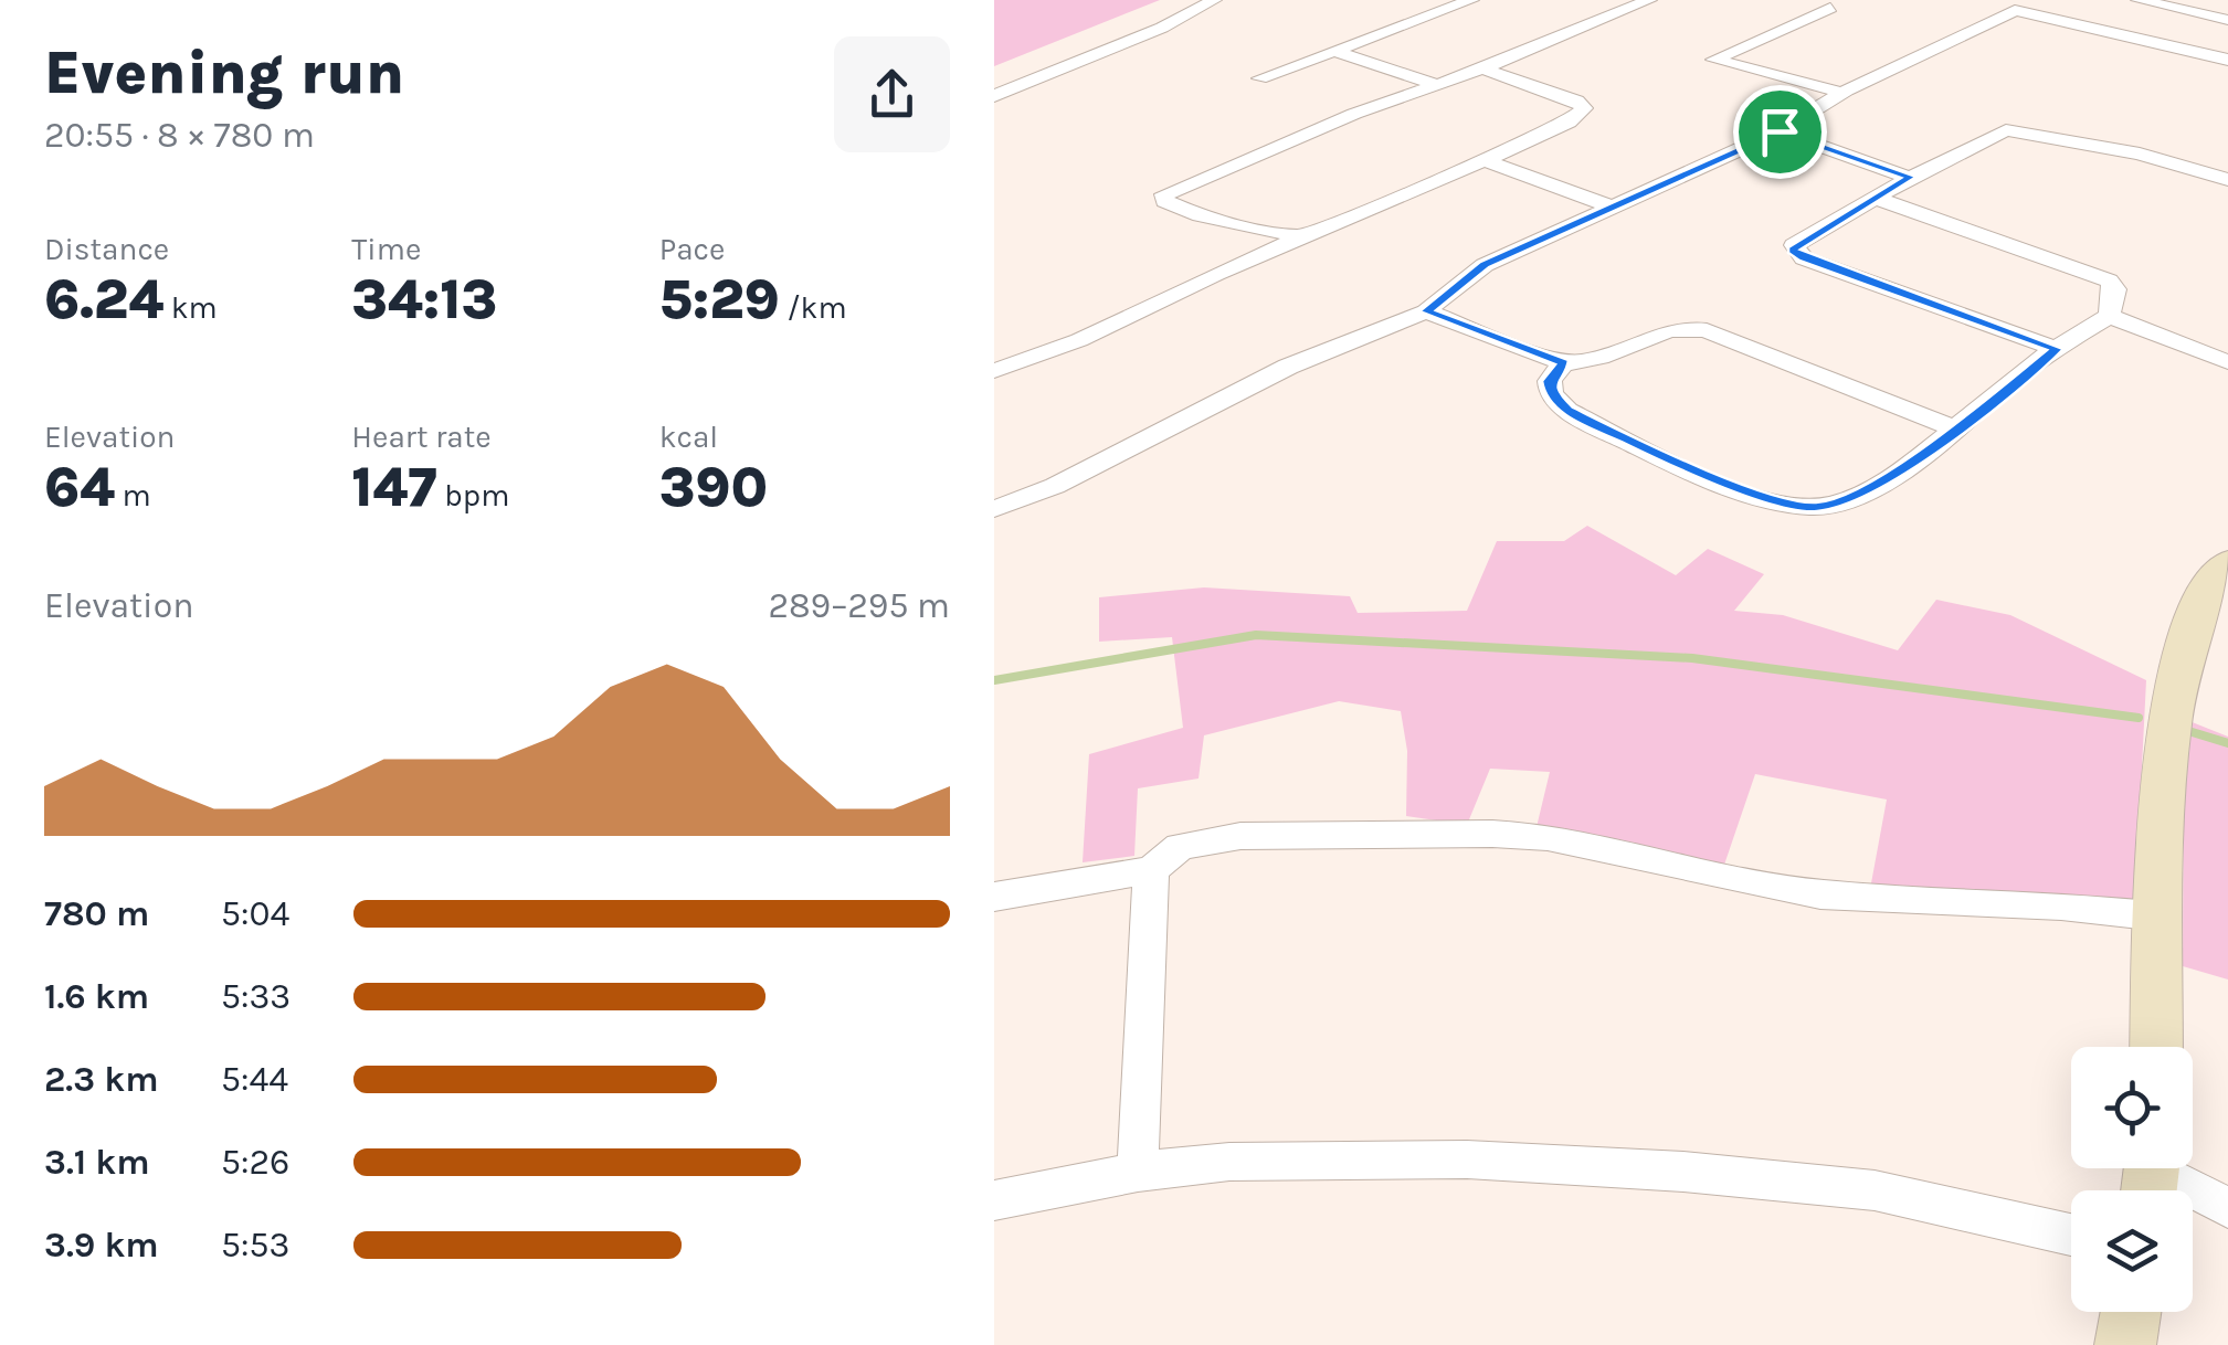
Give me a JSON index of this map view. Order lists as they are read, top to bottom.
{
  "page": {
    "heading": ["Evening run", "20:55 · 8 × 780 m"],
    "stats": [
      ["Distance", "6.24 km"],
      ["Time", "34:13"],
      ["Pace", "5:29 /km"],
      ["Elevation", "64 m"],
      ["Heart rate", "147 bpm"],
      ["kcal", "390"]
    ],
    "chart": ["Elevation", "289–295 m"],
    "list": [
      {
        "name": "780 m",
        "note": "5:04"
      },
      {
        "name": "1.6 km",
        "note": "5:33"
      },
      {
        "name": "2.3 km",
        "note": "5:44"
      },
      {
        "name": "3.1 km",
        "note": "5:26"
      },
      {
        "name": "3.9 km",
        "note": "5:53"
      }
    ]
  }
}
